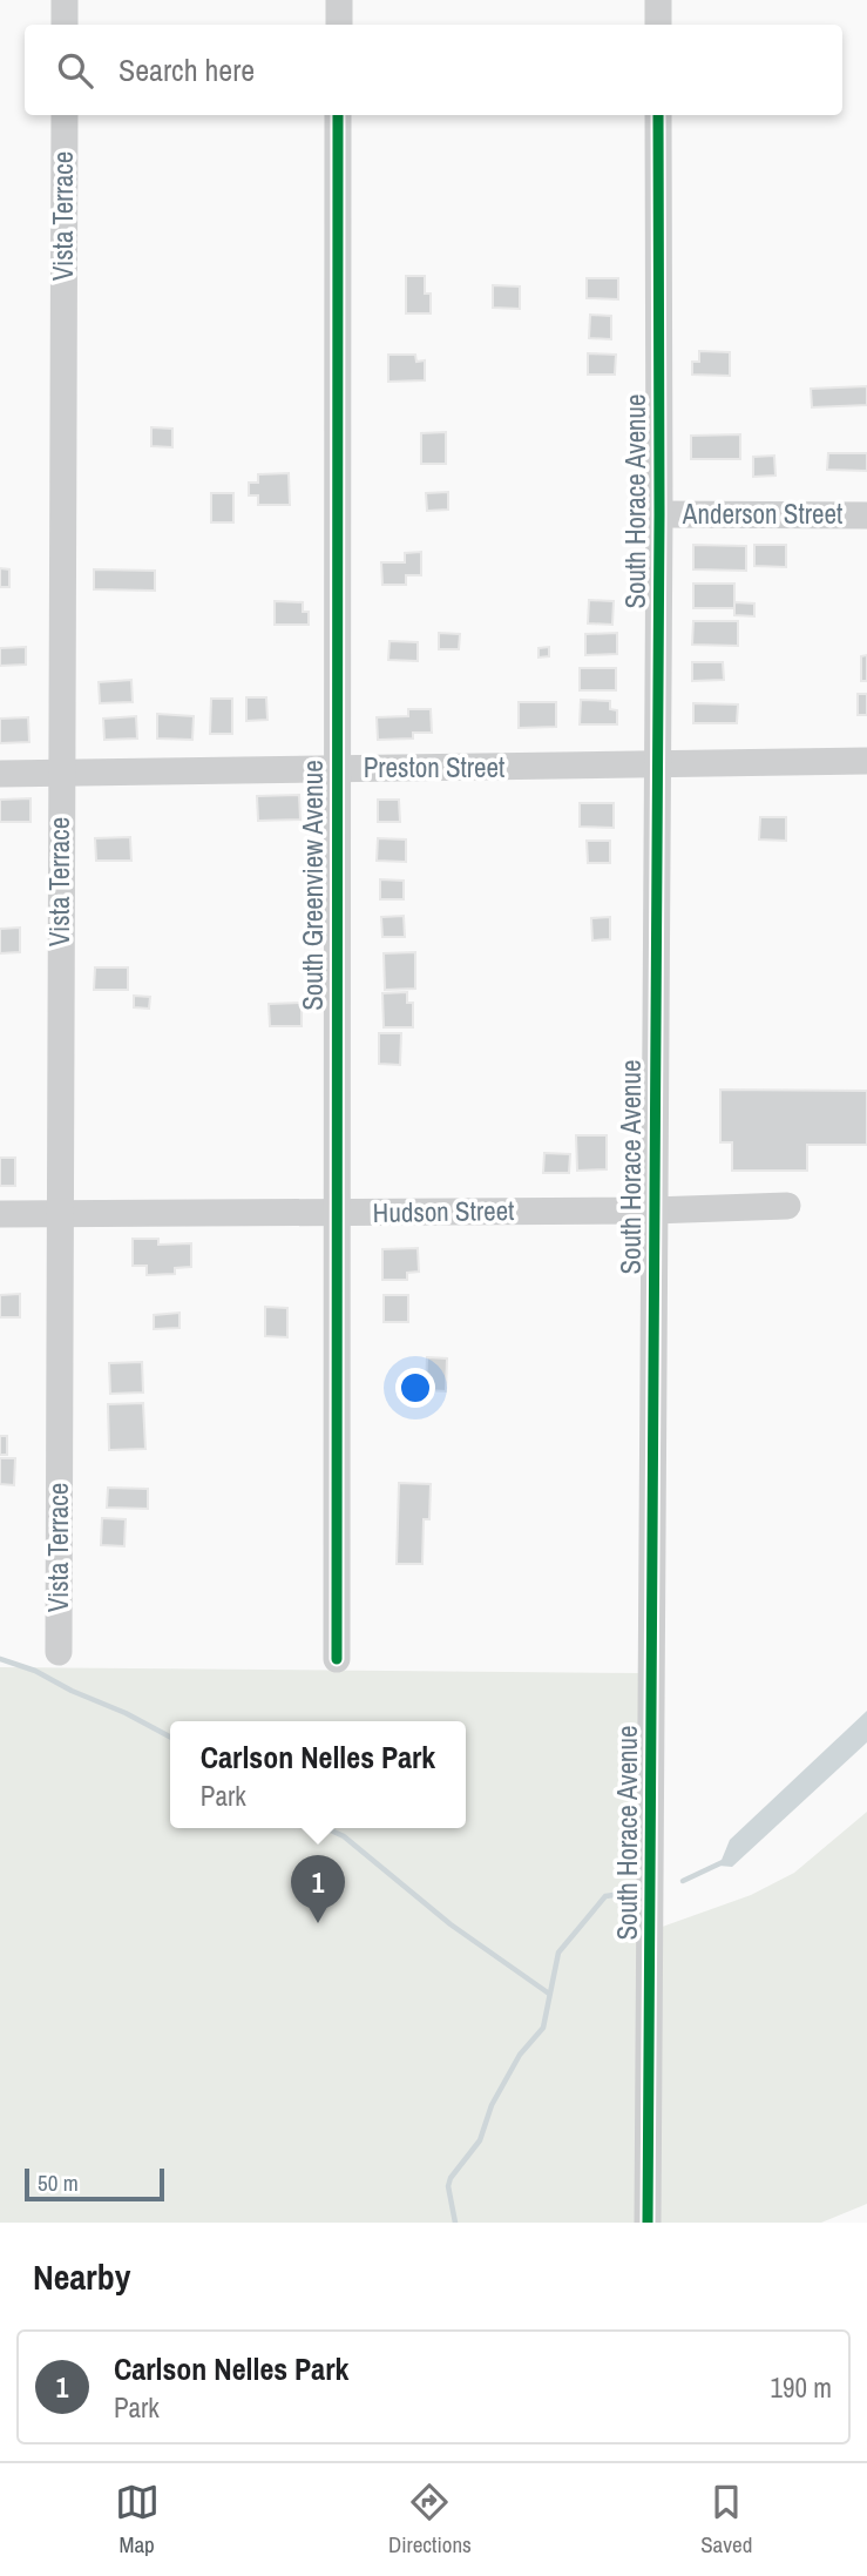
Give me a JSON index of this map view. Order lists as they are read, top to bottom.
{
  "streets": {
    "street": [
      "Vista Terrace",
      "South Horace Avenue",
      "Anderson Street",
      "Preston Street",
      "South Greenview Avenue",
      "Hudson Street"
    ]
  },
  "crossings": [
    ["Vista Terrace", "Preston Street"],
    ["Vista Terrace", "Hudson Street"],
    ["South Horace Avenue", "Anderson Street"],
    ["South Horace Avenue", "Preston Street"],
    ["South Horace Avenue", "Hudson Street"],
    ["Preston Street", "South Greenview Avenue"],
    ["South Greenview Avenue", "Hudson Street"]
  ],
  "scale_bar": "50 m",
  "page": {
    "search": "Search here",
    "popup": ["Carlson Nelles Park", "Park"],
    "pins": "1",
    "scale": "50 m",
    "heading": "Nearby",
    "list": [
      {
        "mark": "1",
        "name": "Carlson Nelles Park",
        "note": "Park",
        "value": "190 m"
      }
    ],
    "nav": ["Map", "Directions", "Saved"]
  }
}
